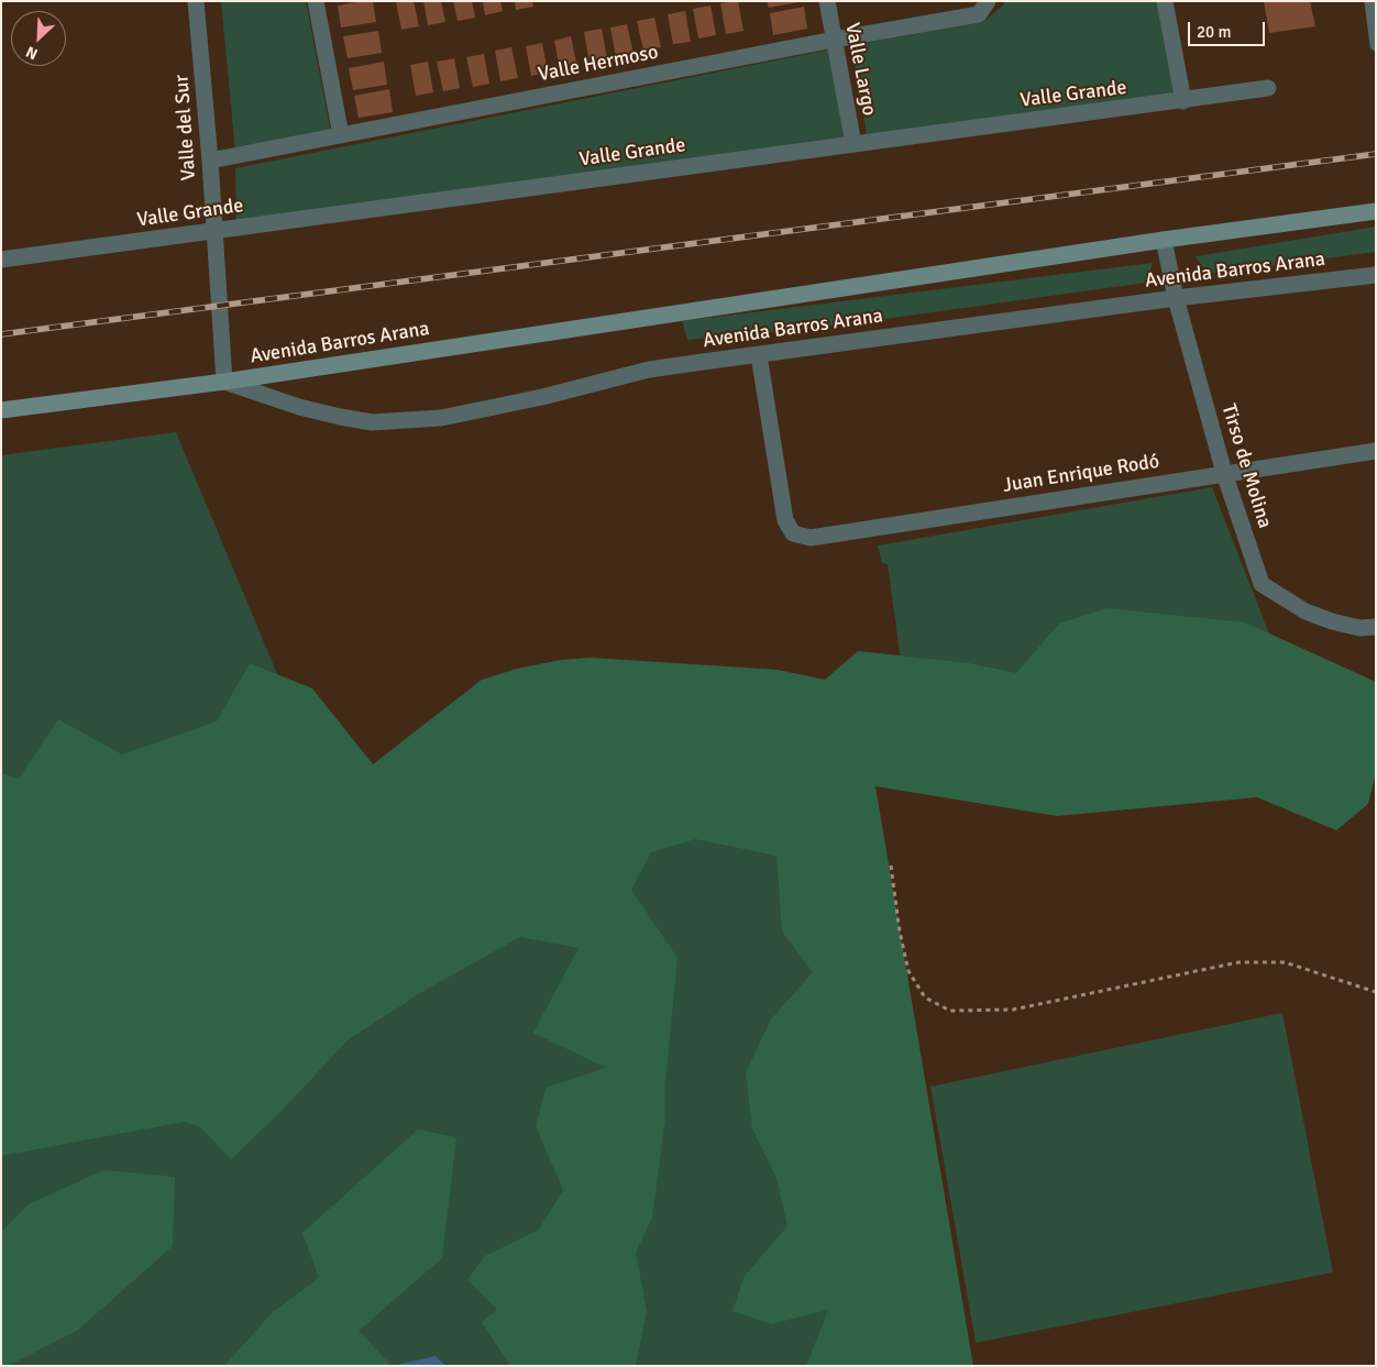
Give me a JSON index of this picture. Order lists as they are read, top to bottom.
{
  "streets": {
    "main road": ["Avenida Barros Arana"],
    "street": [
      "Valle Hermoso",
      "Valle Largo",
      "Valle Grande",
      "Valle del Sur",
      "Tirso de Molina",
      "Juan Enrique Rodó"
    ]
  },
  "crossings": [
    ["Valle Hermoso", "Valle Largo"],
    ["Valle Hermoso", "Valle del Sur"],
    ["Valle Largo", "Valle Grande"],
    ["Valle Grande", "Valle del Sur"],
    ["Valle del Sur", "Avenida Barros Arana"],
    ["Avenida Barros Arana", "Tirso de Molina"],
    ["Avenida Barros Arana", "Juan Enrique Rodó"],
    ["Tirso de Molina", "Juan Enrique Rodó"]
  ],
  "scale_bar": "20 m",
  "north": "bottom left"
}
